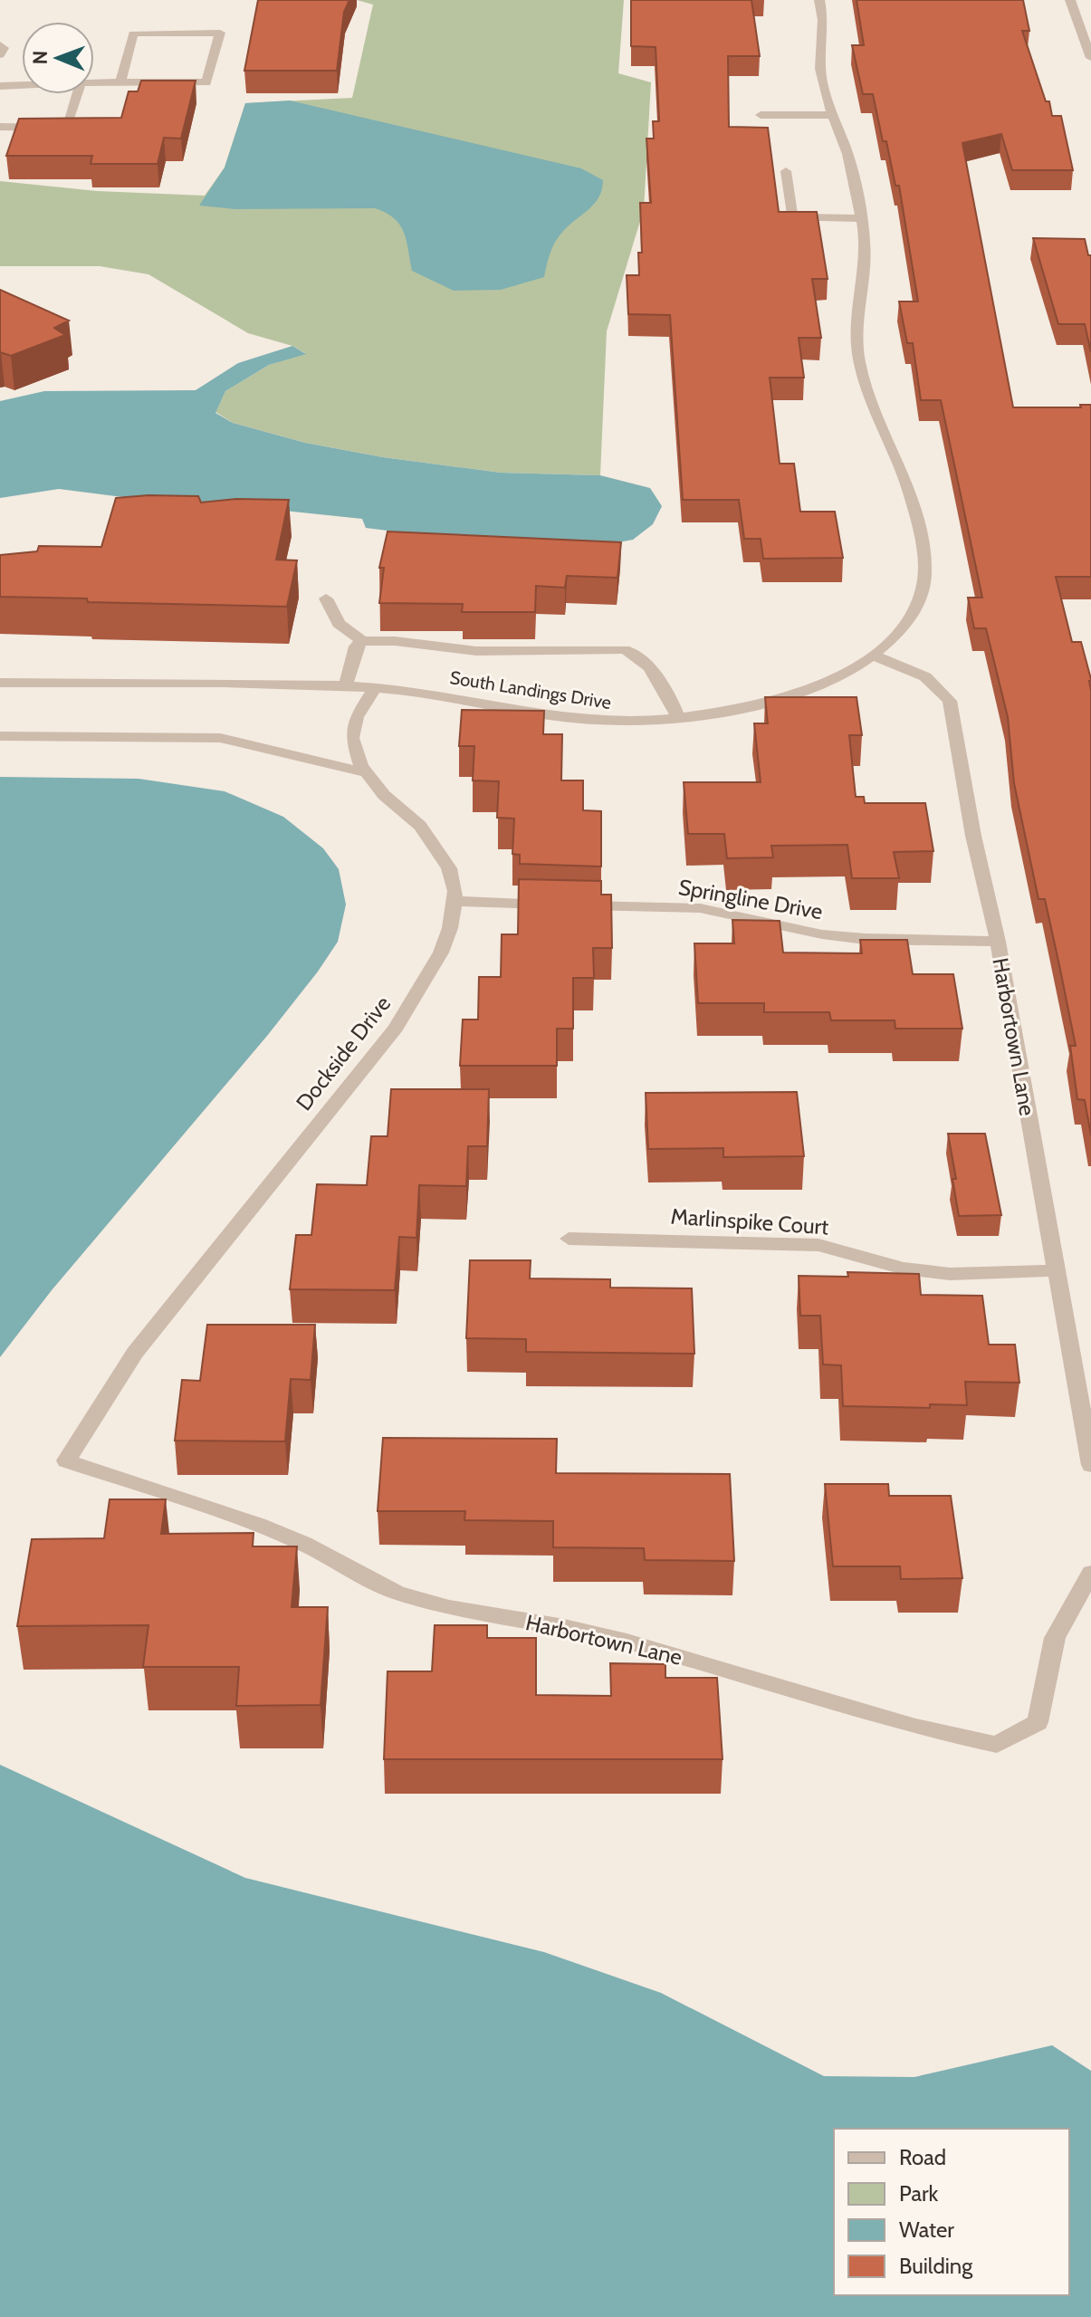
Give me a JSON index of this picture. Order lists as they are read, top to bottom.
{
  "streets": {
    "street": [
      "South Landings Drive",
      "Springline Drive",
      "Harbortown Lane",
      "Dockside Drive",
      "Marlinspike Court"
    ]
  },
  "crossings": [
    ["South Landings Drive", "Harbortown Lane"],
    ["South Landings Drive", "Dockside Drive"],
    ["Springline Drive", "Harbortown Lane"],
    ["Springline Drive", "Dockside Drive"],
    ["Harbortown Lane", "Dockside Drive"],
    ["Harbortown Lane", "Marlinspike Court"]
  ],
  "legend": [
    "Road",
    "Park",
    "Water",
    "Building"
  ],
  "north": "left"
}
